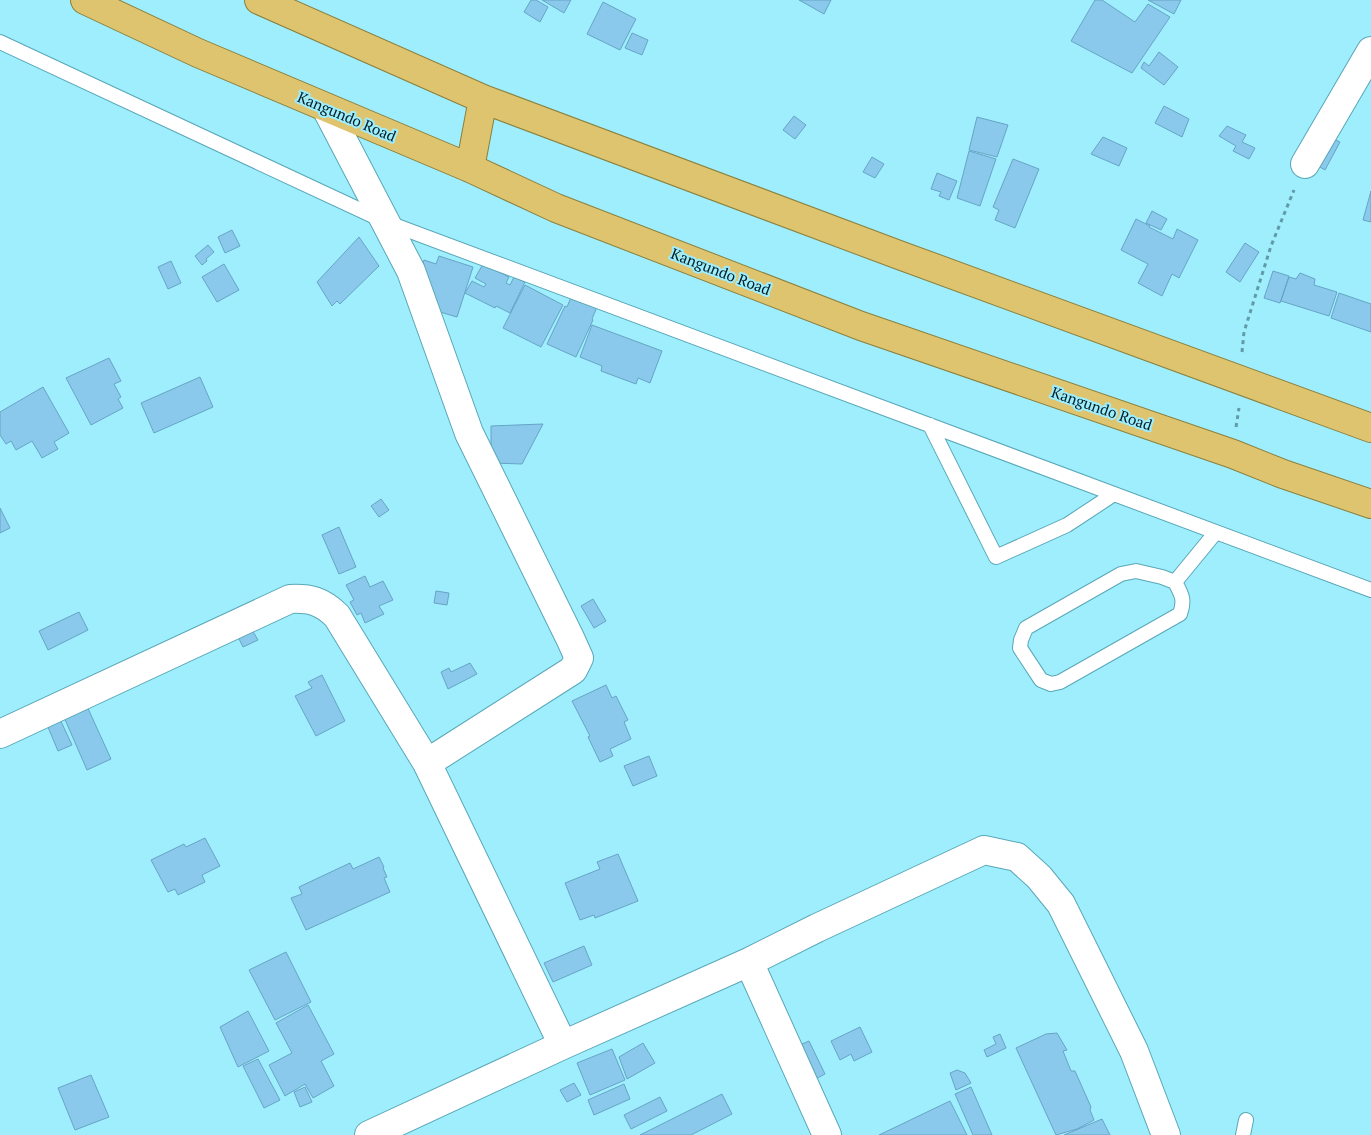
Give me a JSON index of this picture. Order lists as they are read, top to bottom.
{
  "streets": {
    "highway": ["Kangundo Road"]
  }
}
